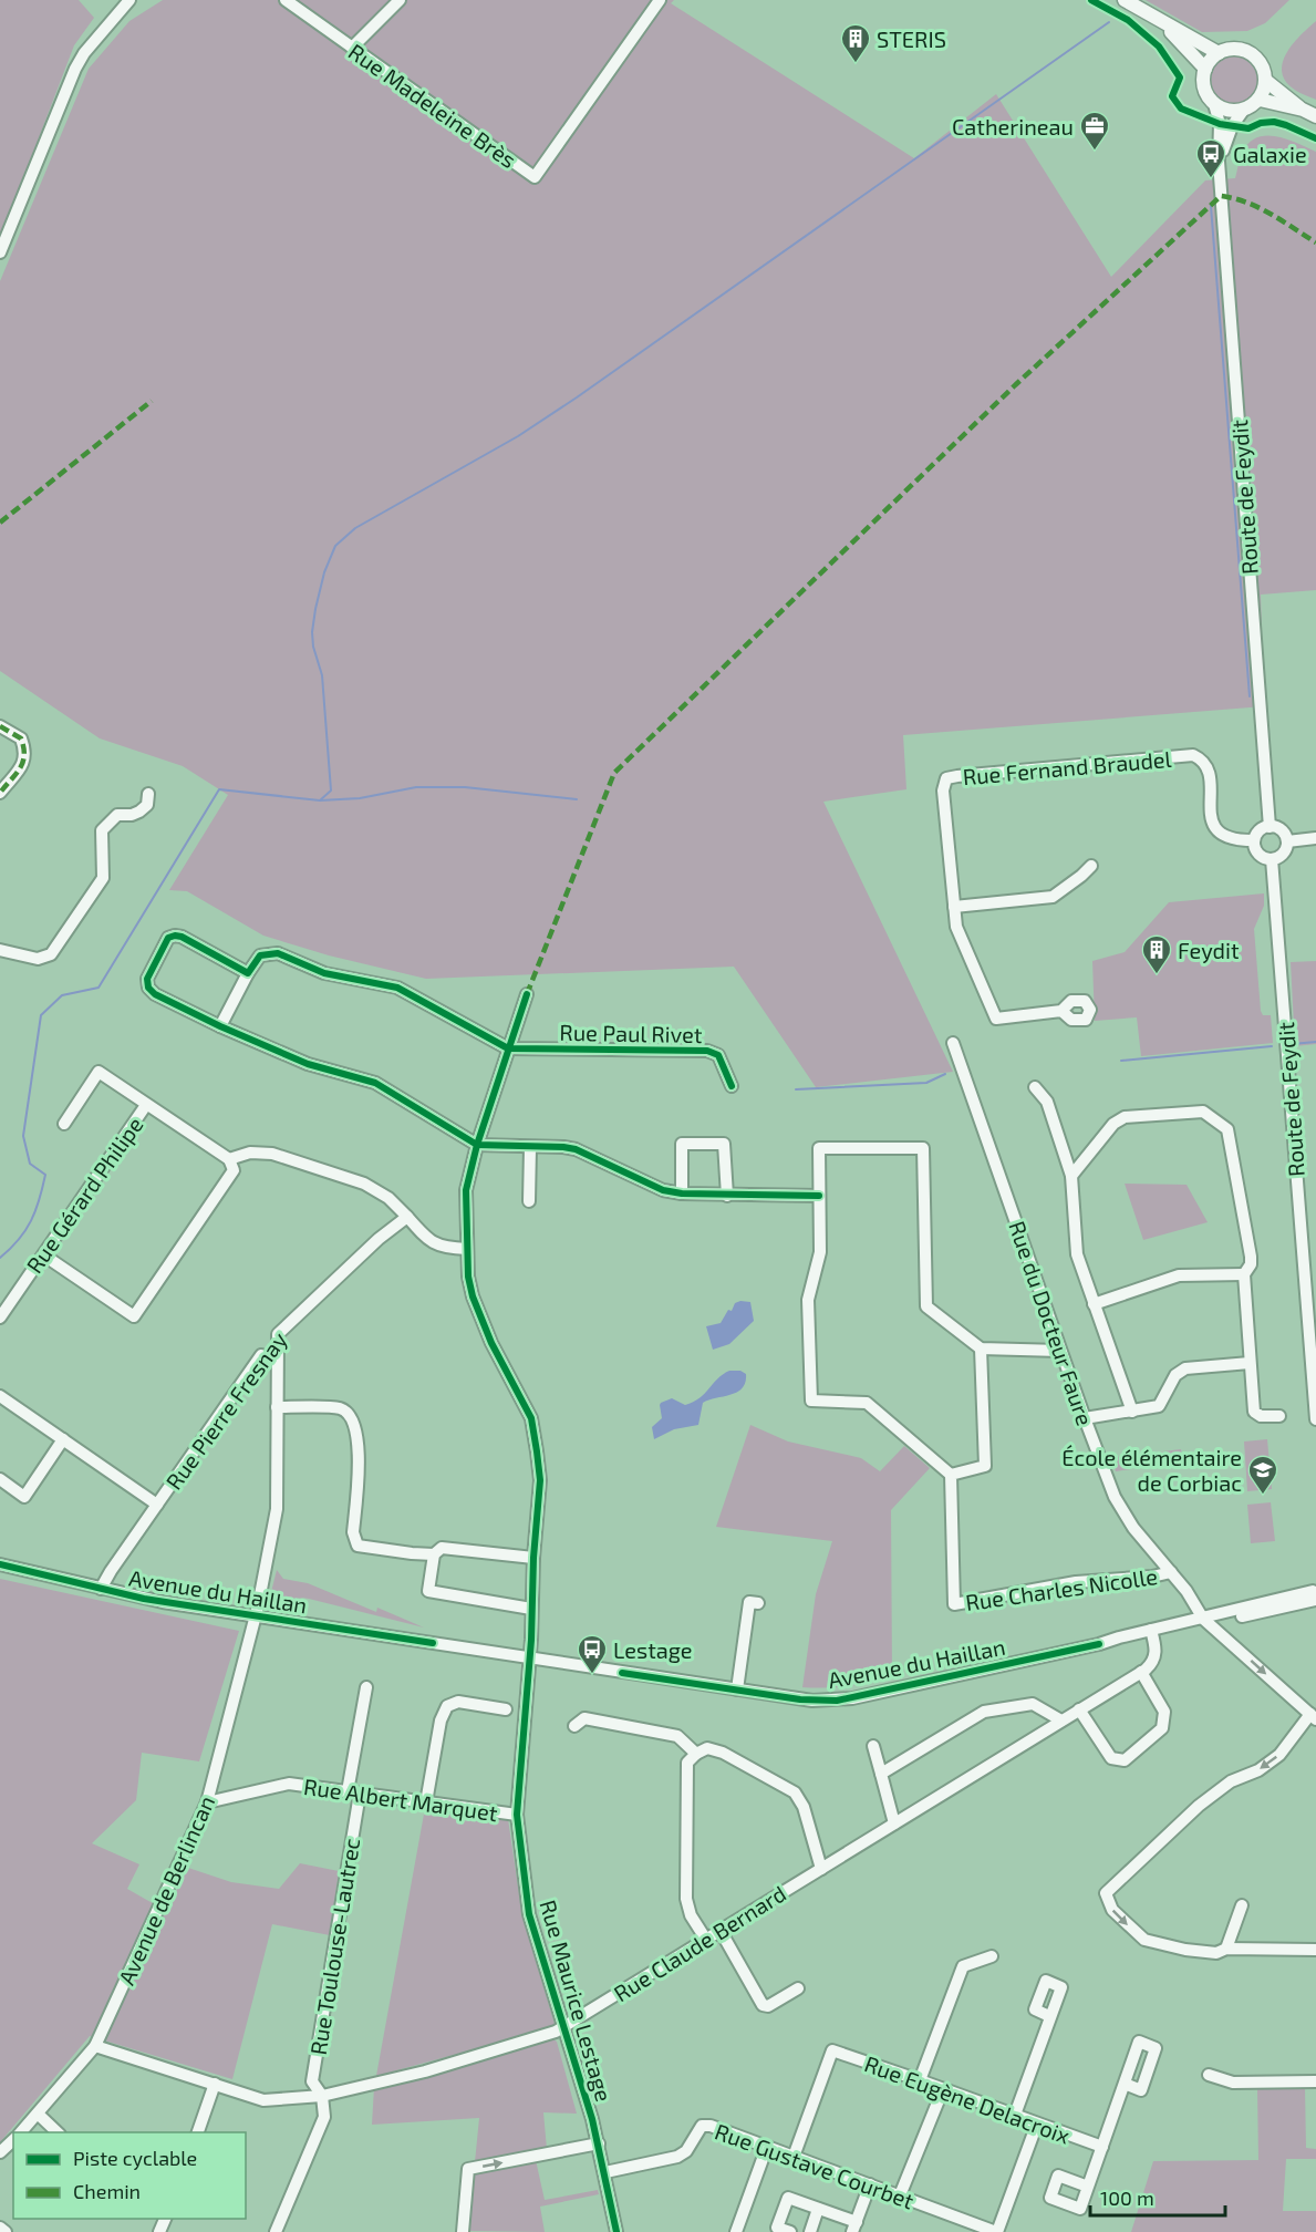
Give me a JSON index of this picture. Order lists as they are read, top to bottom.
{
  "streets": {
    "street": [
      "Rue Madeleine Brès",
      "Route de Feydit",
      "Rue Fernand Braudel",
      "Rue Paul Rivet",
      "Rue Gérard Philipe",
      "Rue du Docteur Faure",
      "Rue Pierre Fresnay",
      "Rue Charles Nicolle",
      "Avenue du Haillan",
      "Rue Albert Marquet",
      "Avenue de Berlincan",
      "Rue Claude Bernard",
      "Rue Toulouse-Lautrec",
      "Rue Maurice Lestage",
      "Rue Eugène Delacroix",
      "Rue Gustave Courbet"
    ]
  },
  "crossings": [
    ["Route de Feydit", "Rue Fernand Braudel"],
    ["Rue Paul Rivet", "Rue Maurice Lestage"],
    ["Rue du Docteur Faure", "Rue Charles Nicolle"],
    ["Rue du Docteur Faure", "Avenue du Haillan"],
    ["Rue Pierre Fresnay", "Avenue du Haillan"],
    ["Rue Pierre Fresnay", "Avenue de Berlincan"],
    ["Avenue du Haillan", "Avenue de Berlincan"],
    ["Avenue du Haillan", "Rue Claude Bernard"],
    ["Avenue du Haillan", "Rue Maurice Lestage"],
    ["Rue Albert Marquet", "Avenue de Berlincan"],
    ["Rue Albert Marquet", "Rue Toulouse-Lautrec"],
    ["Rue Albert Marquet", "Rue Maurice Lestage"],
    ["Avenue de Berlincan", "Rue Claude Bernard"],
    ["Rue Claude Bernard", "Rue Toulouse-Lautrec"],
    ["Rue Claude Bernard", "Rue Maurice Lestage"],
    ["Rue Maurice Lestage", "Rue Gustave Courbet"],
    ["Rue Eugène Delacroix", "Rue Gustave Courbet"]
  ],
  "places": {
    "building": ["STERIS", "Feydit"],
    "office": ["Catherineau"],
    "bus stop": ["Galaxie", "Lestage"],
    "school or university": ["École élémentaire de Corbiac"]
  },
  "legend": ["Piste cyclable", "Chemin"],
  "scale_bar": "100 m"
}
